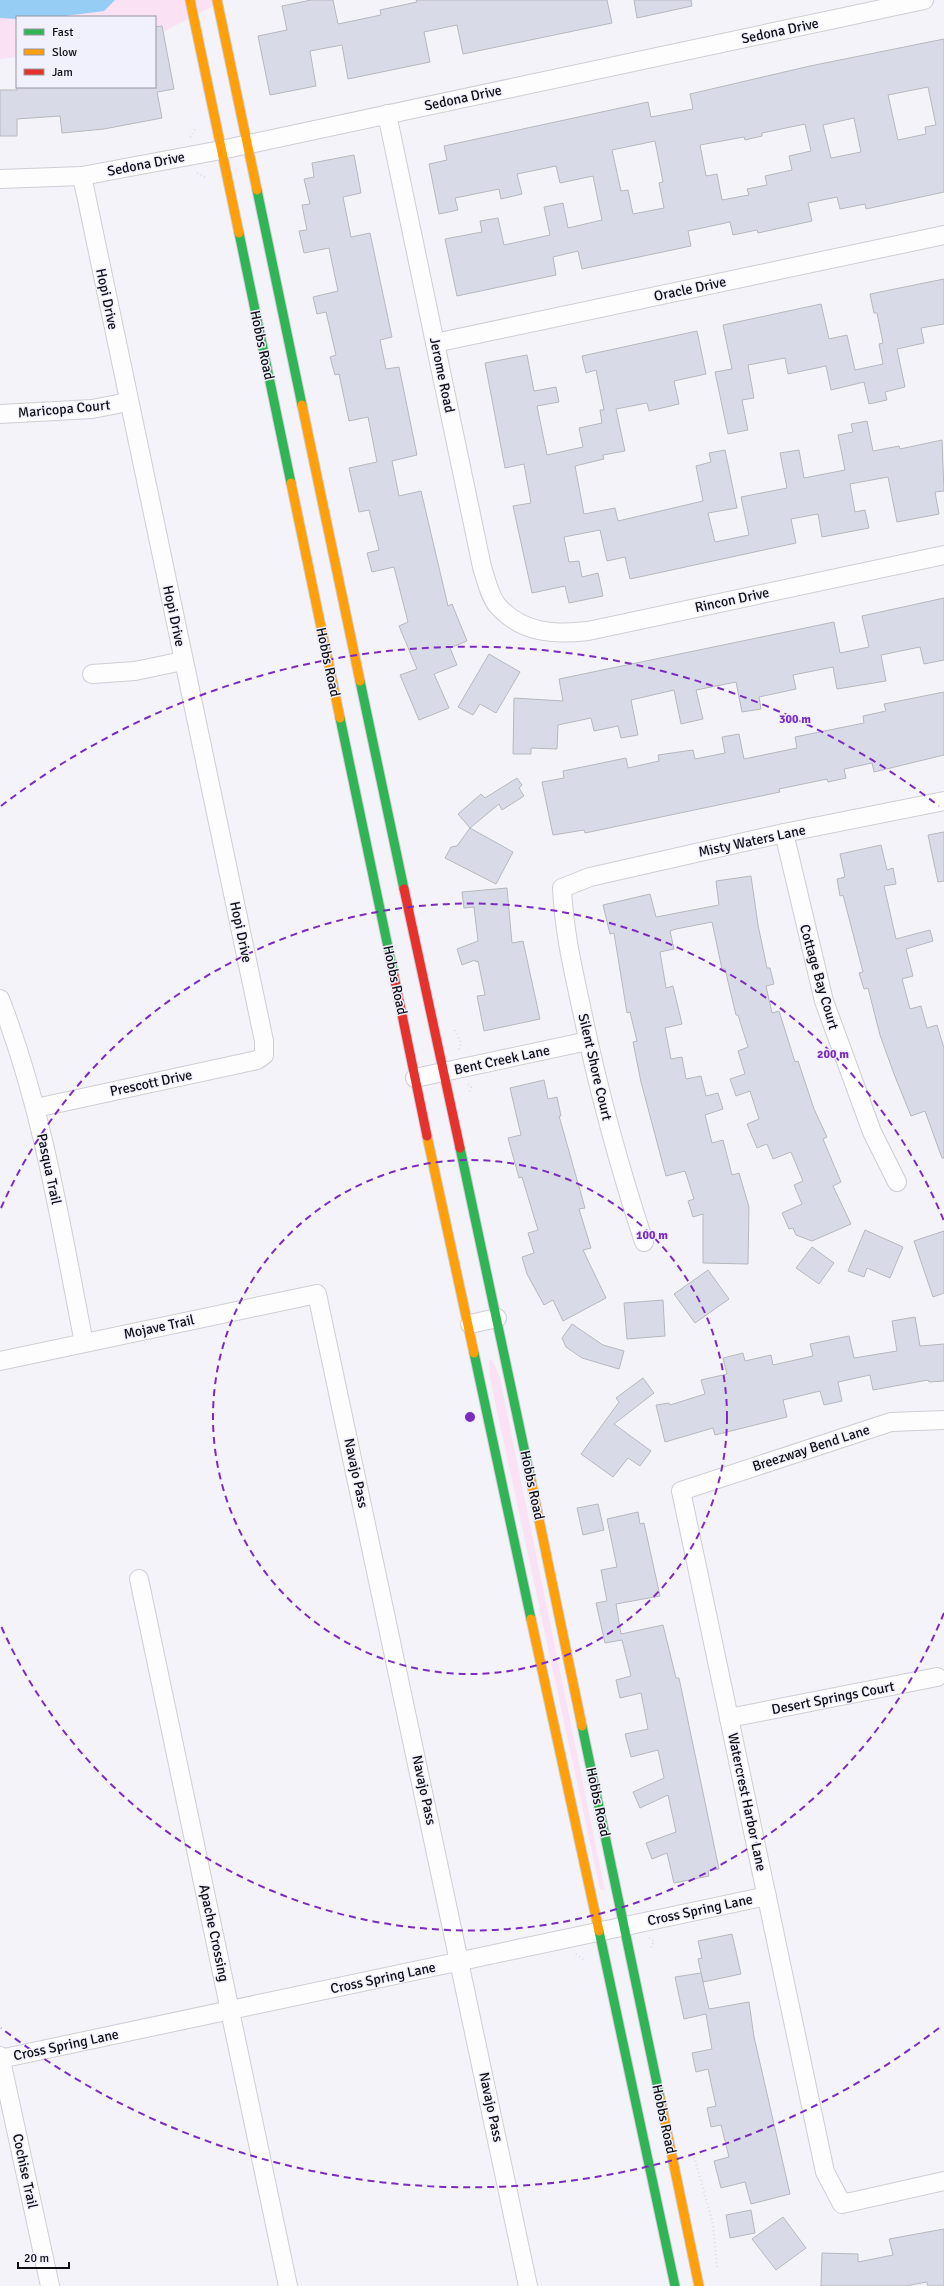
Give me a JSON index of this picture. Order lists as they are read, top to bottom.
{
  "streets": {
    "street": [
      "Sedona Drive",
      "Oracle Drive",
      "Hopi Drive",
      "Hobbs Road",
      "Jerome Road",
      "Maricopa Court",
      "Rincon Drive",
      "Misty Waters Lane",
      "Cottage Bay Court",
      "Bent Creek Lane",
      "Silent Shore Court",
      "Prescott Drive",
      "Pasqua Trail",
      "Mojave Trail",
      "Breezway Bend Lane",
      "Navajo Pass",
      "Desert Springs Court",
      "Watercrest Harbor Lane",
      "Cross Spring Lane",
      "Apache Crossing",
      "Cochise Trail"
    ]
  },
  "crossings": [
    ["Sedona Drive", "Hopi Drive"],
    ["Sedona Drive", "Hobbs Road"],
    ["Sedona Drive", "Jerome Road"],
    ["Oracle Drive", "Jerome Road"],
    ["Hopi Drive", "Maricopa Court"],
    ["Hopi Drive", "Prescott Drive"],
    ["Hobbs Road", "Bent Creek Lane"],
    ["Hobbs Road", "Cross Spring Lane"],
    ["Jerome Road", "Rincon Drive"],
    ["Misty Waters Lane", "Cottage Bay Court"],
    ["Misty Waters Lane", "Silent Shore Court"],
    ["Bent Creek Lane", "Silent Shore Court"],
    ["Prescott Drive", "Pasqua Trail"],
    ["Pasqua Trail", "Mojave Trail"],
    ["Mojave Trail", "Navajo Pass"],
    ["Breezway Bend Lane", "Watercrest Harbor Lane"],
    ["Navajo Pass", "Cross Spring Lane"],
    ["Desert Springs Court", "Watercrest Harbor Lane"],
    ["Watercrest Harbor Lane", "Cross Spring Lane"],
    ["Cross Spring Lane", "Apache Crossing"],
    ["Cross Spring Lane", "Cochise Trail"]
  ],
  "legend": ["Fast", "Slow", "Jam"],
  "scale_bar": "20 m",
  "rings": ["300 m", "200 m", "100 m"]
}
